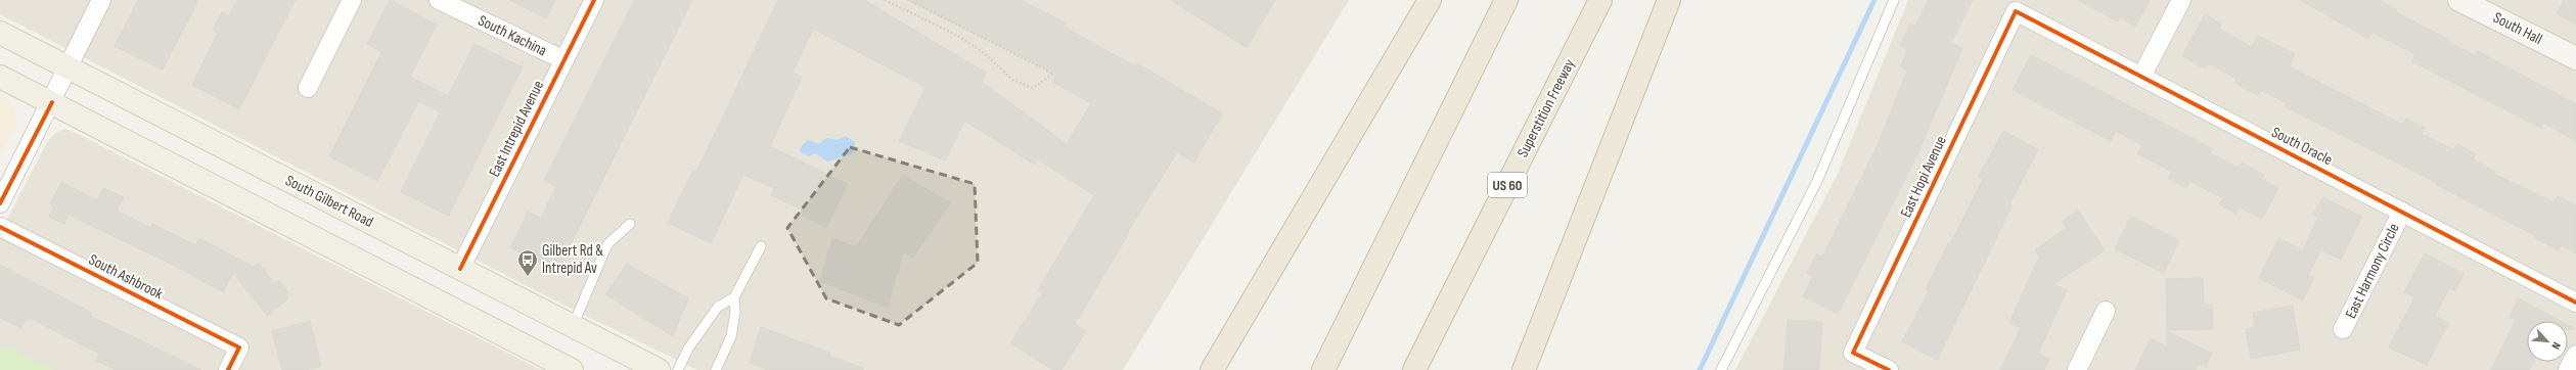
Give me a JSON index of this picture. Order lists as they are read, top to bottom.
{
  "streets": {
    "highway": ["Superstition Freeway", "US 60"],
    "main road": ["South Gilbert Road"],
    "street": [
      "South Hall",
      "South Kachina",
      "East Intrepid Avenue",
      "South Oracle",
      "East Hopi Avenue",
      "East Harmony Circle",
      "South Ashbrook"
    ]
  },
  "crossings": [
    ["South Kachina", "East Intrepid Avenue"],
    ["East Intrepid Avenue", "South Gilbert Road"],
    ["South Oracle", "East Hopi Avenue"],
    ["South Oracle", "East Harmony Circle"]
  ],
  "places": {
    "bus stop": ["Gilbert Rd & Intrepid Av"]
  },
  "north": "bottom right"
}
